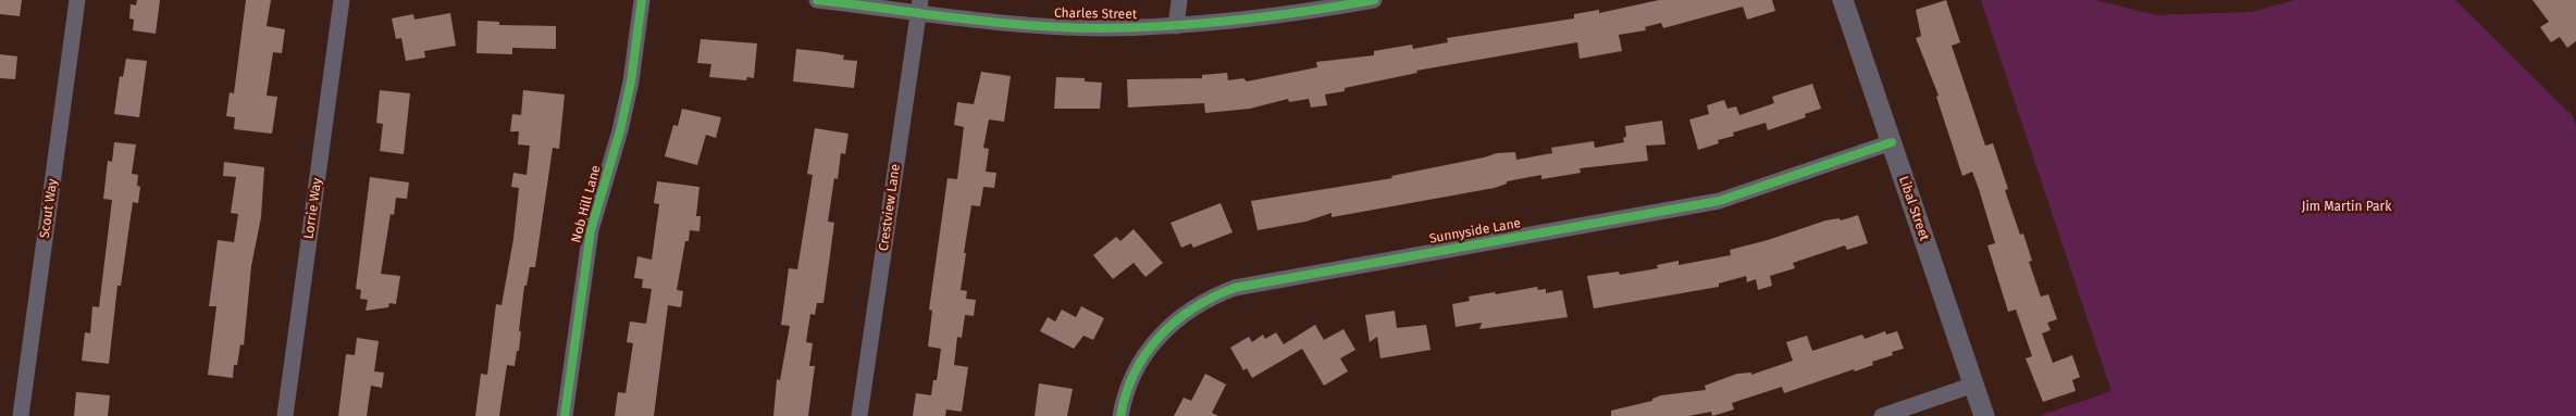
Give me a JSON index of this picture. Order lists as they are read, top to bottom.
{
  "streets": {
    "street": [
      "Charles Street",
      "Nob Hill Lane",
      "Crestview Lane",
      "Scout Way",
      "Lorrie Way",
      "Libal Street",
      "Sunnyside Lane"
    ]
  },
  "crossings": [
    ["Charles Street", "Crestview Lane"],
    ["Libal Street", "Sunnyside Lane"]
  ],
  "parks": ["Jim Martin Park"]
}
